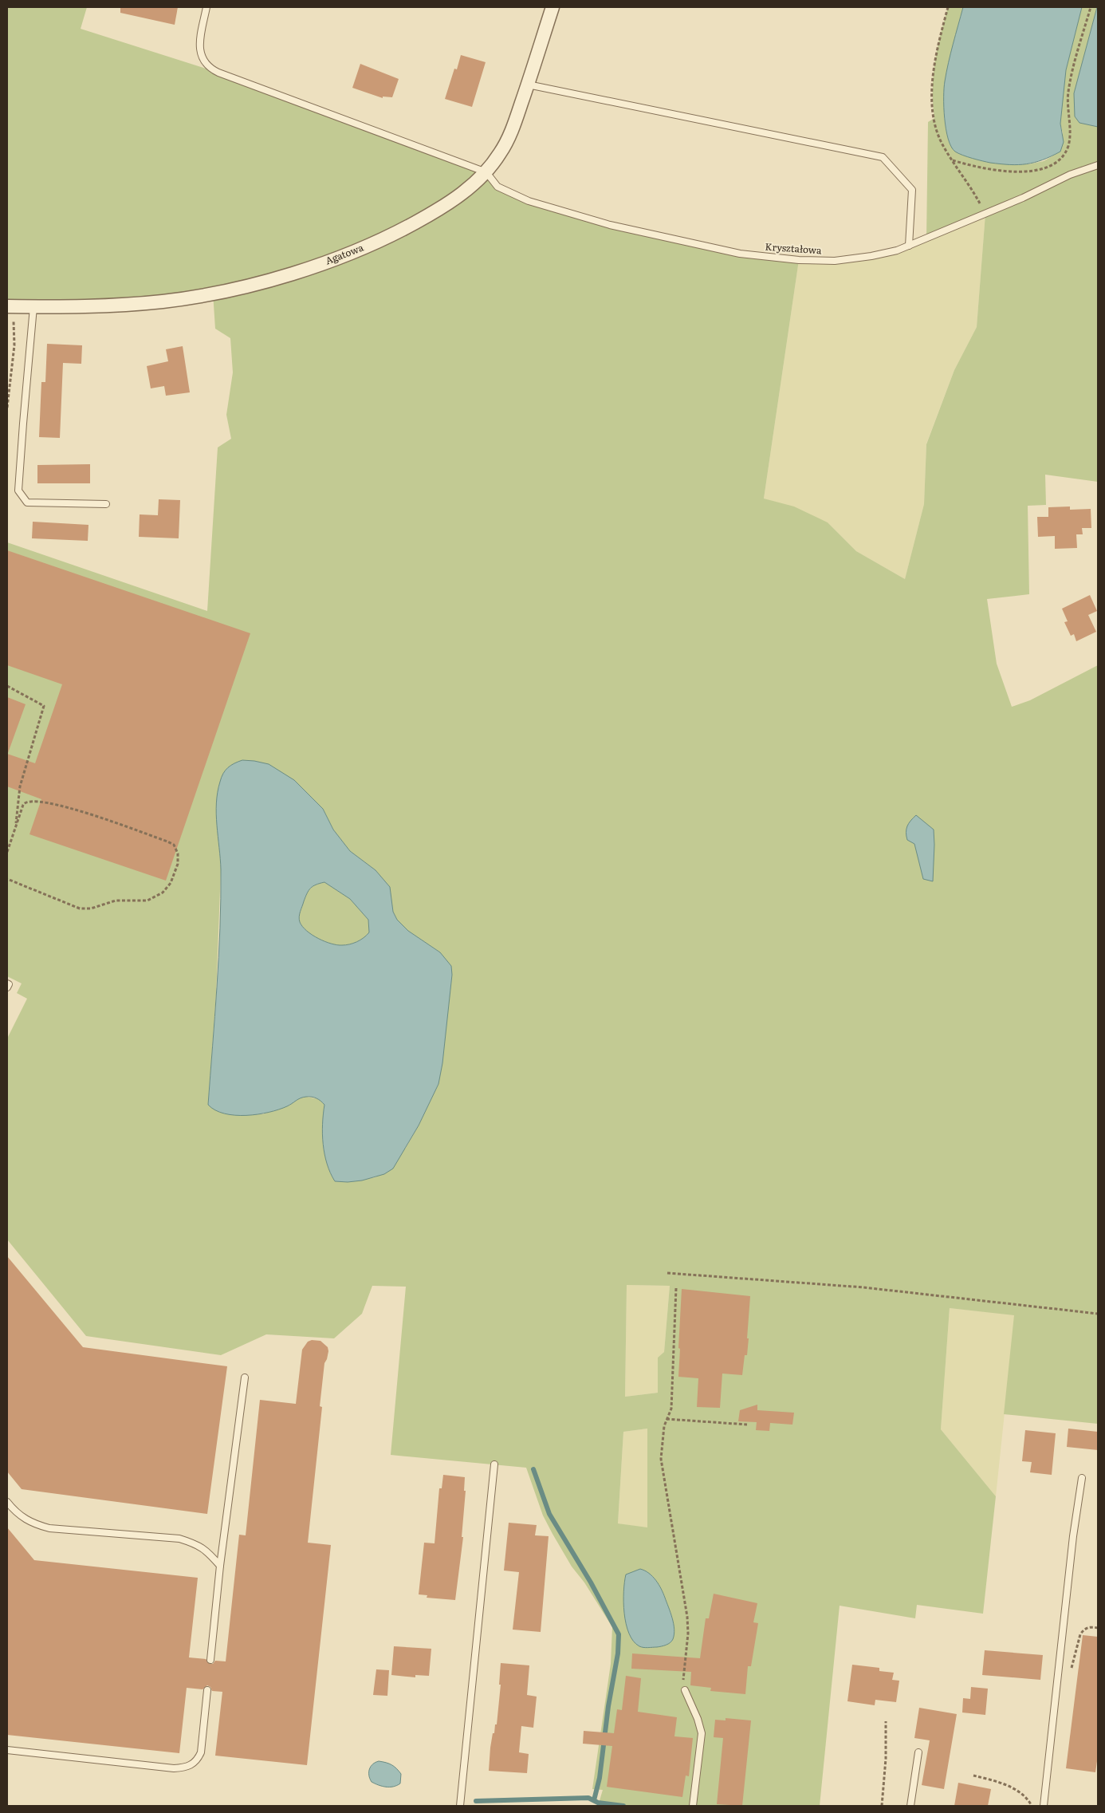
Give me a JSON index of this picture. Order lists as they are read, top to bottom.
{
  "streets": {
    "street": ["Agatowa"],
    "lane": ["Kryształowa"]
  },
  "crossings": [
    ["Kryształowa", "Agatowa"]
  ]
}
